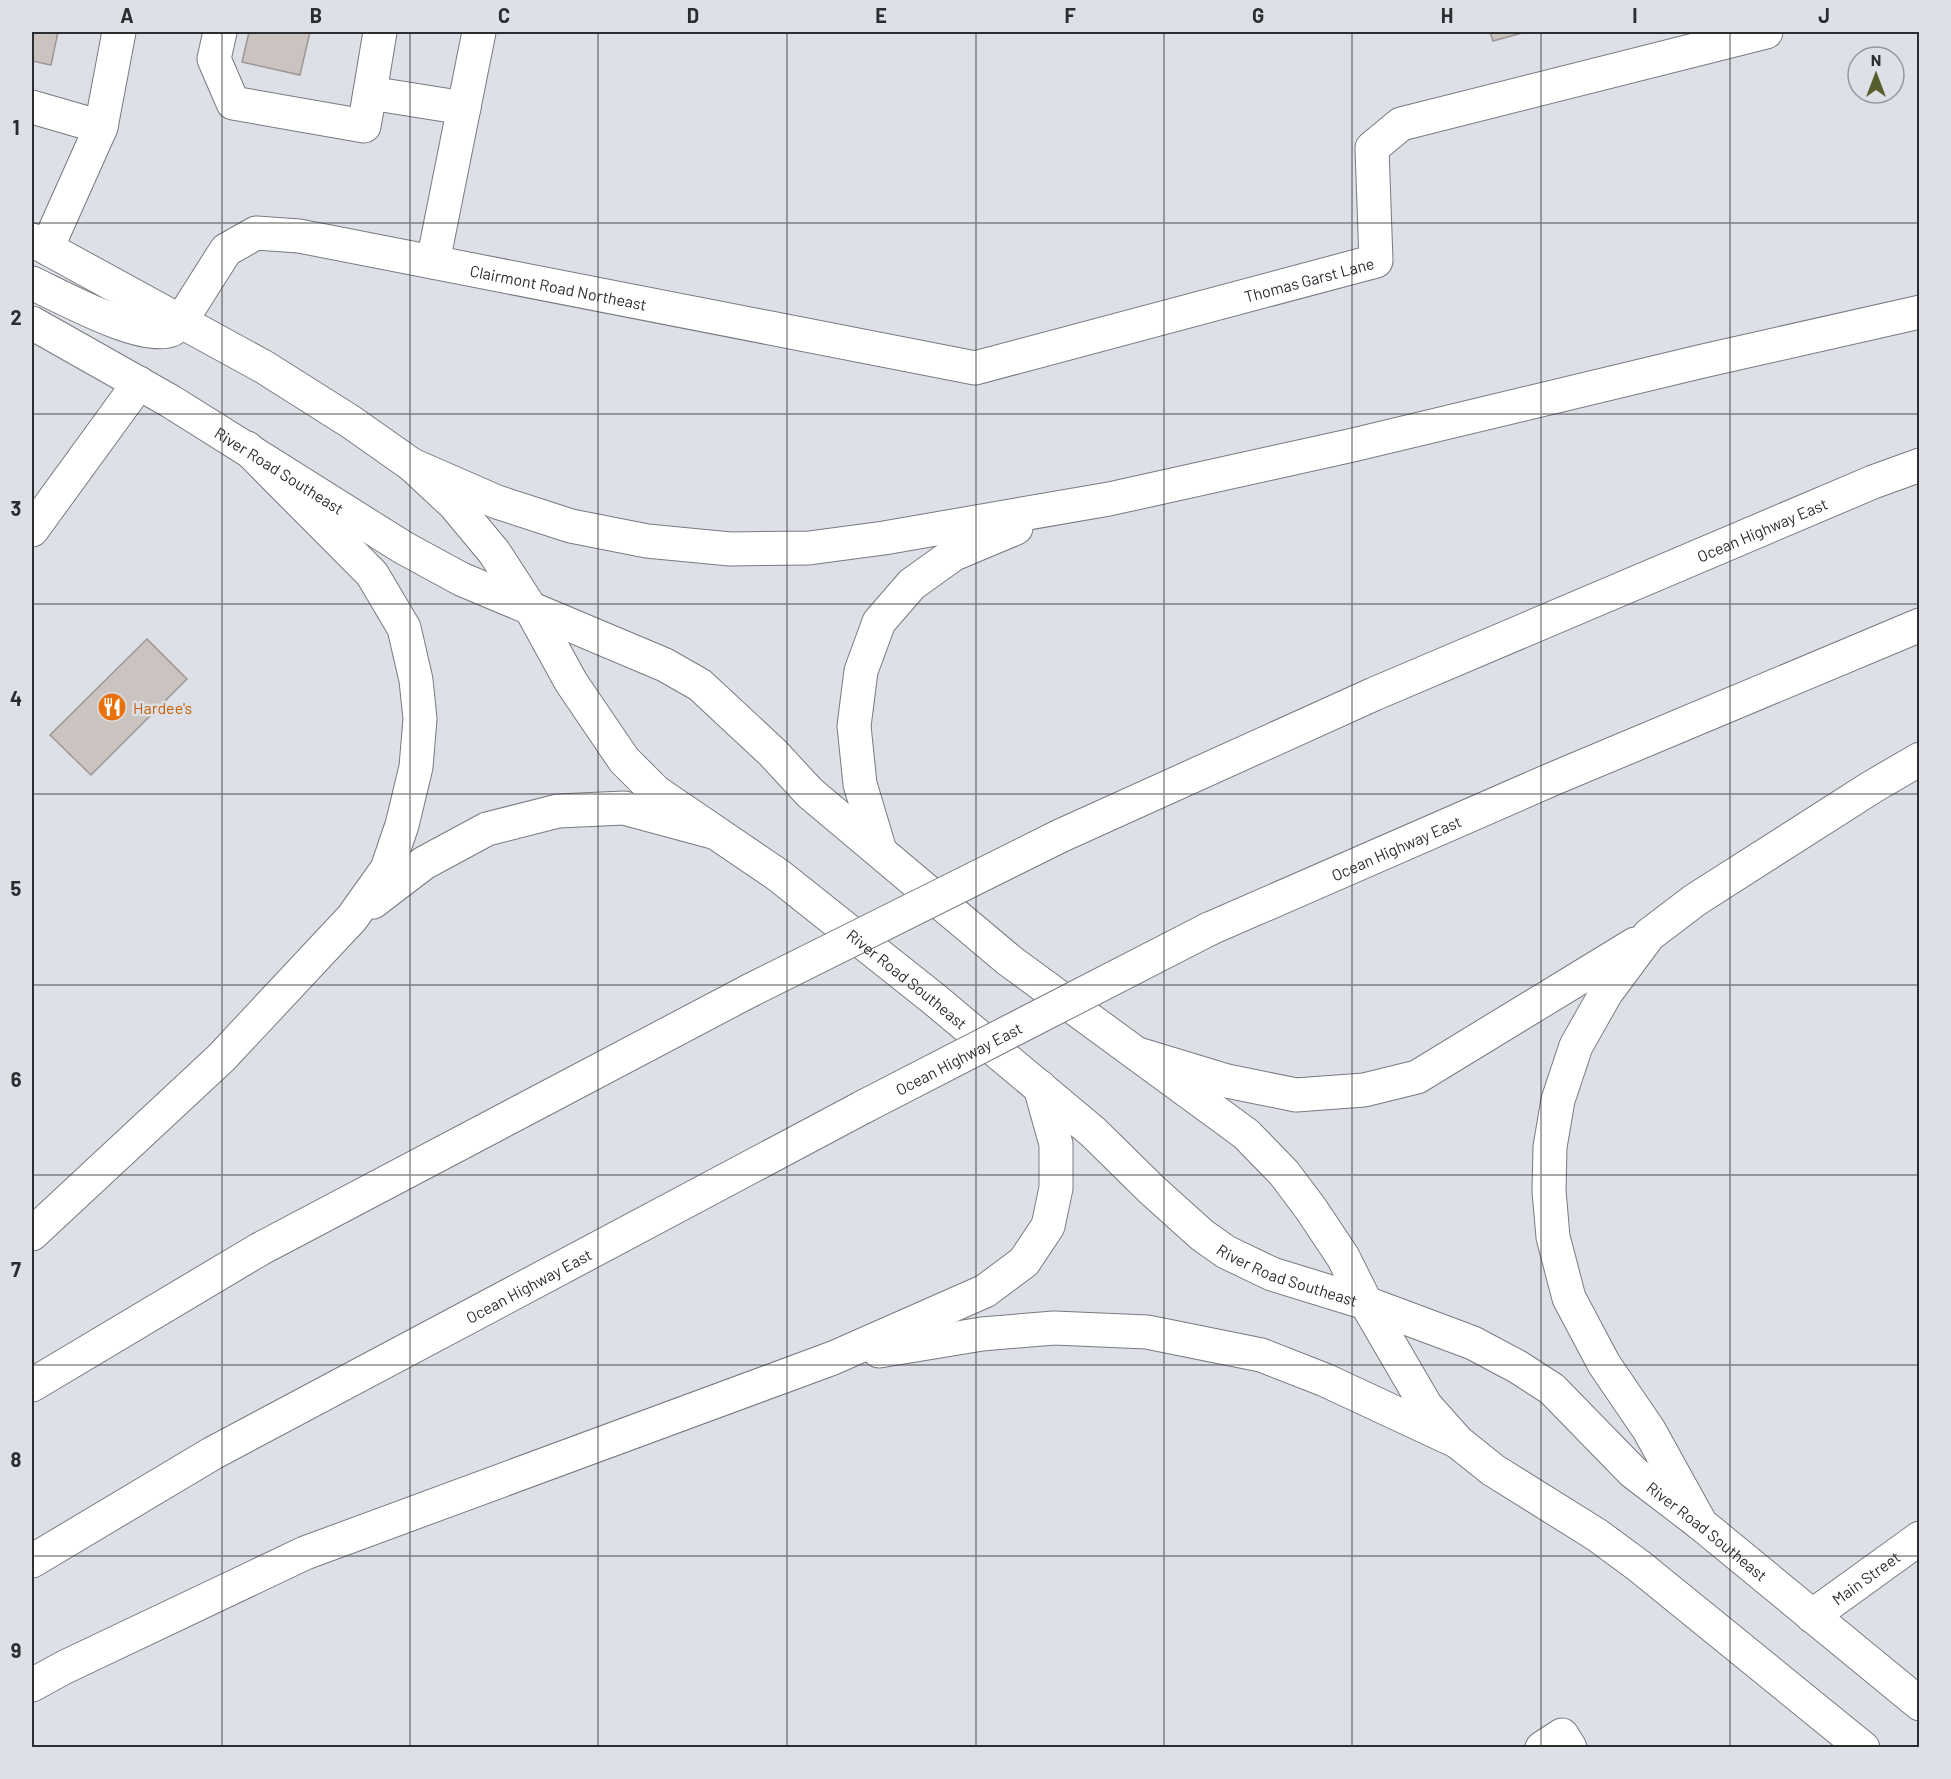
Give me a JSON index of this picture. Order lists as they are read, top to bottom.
{
  "streets": {
    "main road": [
      "Thomas Garst Lane",
      "Clairmont Road Northeast",
      "River Road Southeast",
      "Ocean Highway East",
      "Main Street"
    ]
  },
  "crossings": [
    ["Thomas Garst Lane", "Clairmont Road Northeast"],
    ["Clairmont Road Northeast", "River Road Southeast"],
    ["River Road Southeast", "Main Street"]
  ],
  "places": {
    "restaurant": ["Hardee's"]
  },
  "north": "top",
  "grid": {
    "columns": [
      "A",
      "B",
      "C",
      "D",
      "E",
      "F",
      "G",
      "H",
      "I",
      "J"
    ],
    "rows": [
      "1",
      "2",
      "3",
      "4",
      "5",
      "6",
      "7",
      "8",
      "9"
    ]
  }
}
